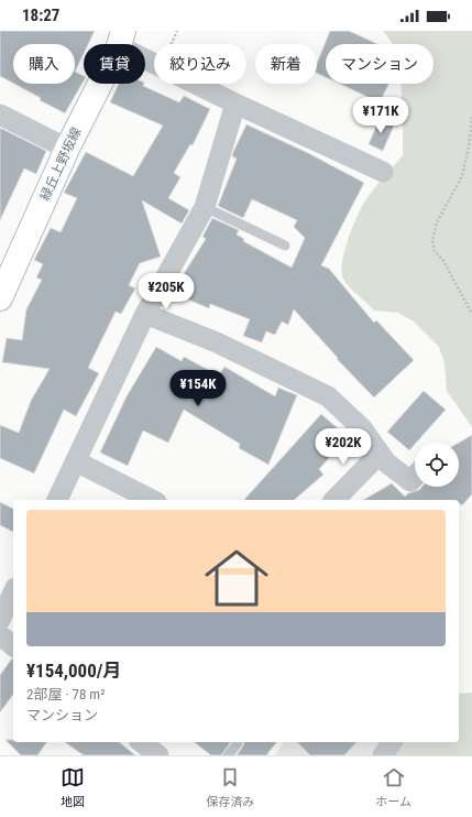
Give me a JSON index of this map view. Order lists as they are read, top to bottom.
{
  "streets": {
    "street": ["緑丘上野坂線"]
  },
  "page": {
    "status": "18:27",
    "chip": [
      "購入",
      "賃貸",
      "絞り込み",
      "新着",
      "マンション"
    ],
    "price": [
      "¥171K",
      "¥205K",
      "¥154K",
      "¥202K"
    ],
    "list": [
      {
        "name": "¥154,000/月",
        "note": "2部屋 · 78 m² · マンション"
      }
    ],
    "tabs": ["地図", "保存済み", "ホーム"]
  }
}
